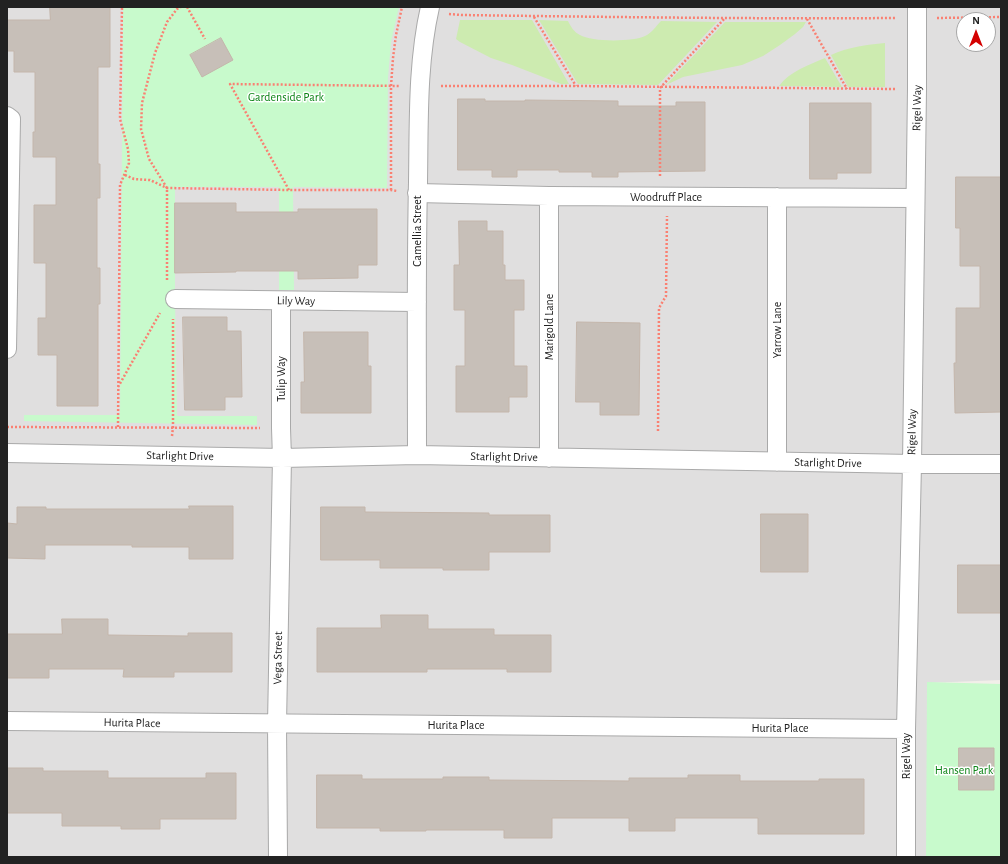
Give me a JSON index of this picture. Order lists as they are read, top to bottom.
{
  "streets": {
    "street": [
      "Rigel Way",
      "Woodruff Place",
      "Camellia Street",
      "Lily Way",
      "Marigold Lane",
      "Yarrow Lane",
      "Tulip Way",
      "Starlight Drive",
      "Vega Street",
      "Hurita Place"
    ]
  },
  "crossings": [
    ["Rigel Way", "Woodruff Place"],
    ["Rigel Way", "Starlight Drive"],
    ["Rigel Way", "Hurita Place"],
    ["Woodruff Place", "Camellia Street"],
    ["Woodruff Place", "Marigold Lane"],
    ["Woodruff Place", "Yarrow Lane"],
    ["Camellia Street", "Lily Way"],
    ["Camellia Street", "Starlight Drive"],
    ["Lily Way", "Tulip Way"],
    ["Marigold Lane", "Starlight Drive"],
    ["Yarrow Lane", "Starlight Drive"],
    ["Tulip Way", "Starlight Drive"],
    ["Tulip Way", "Vega Street"],
    ["Starlight Drive", "Vega Street"],
    ["Vega Street", "Hurita Place"]
  ],
  "parks": ["Gardenside Park", "Hansen Park"],
  "north": "top"
}
